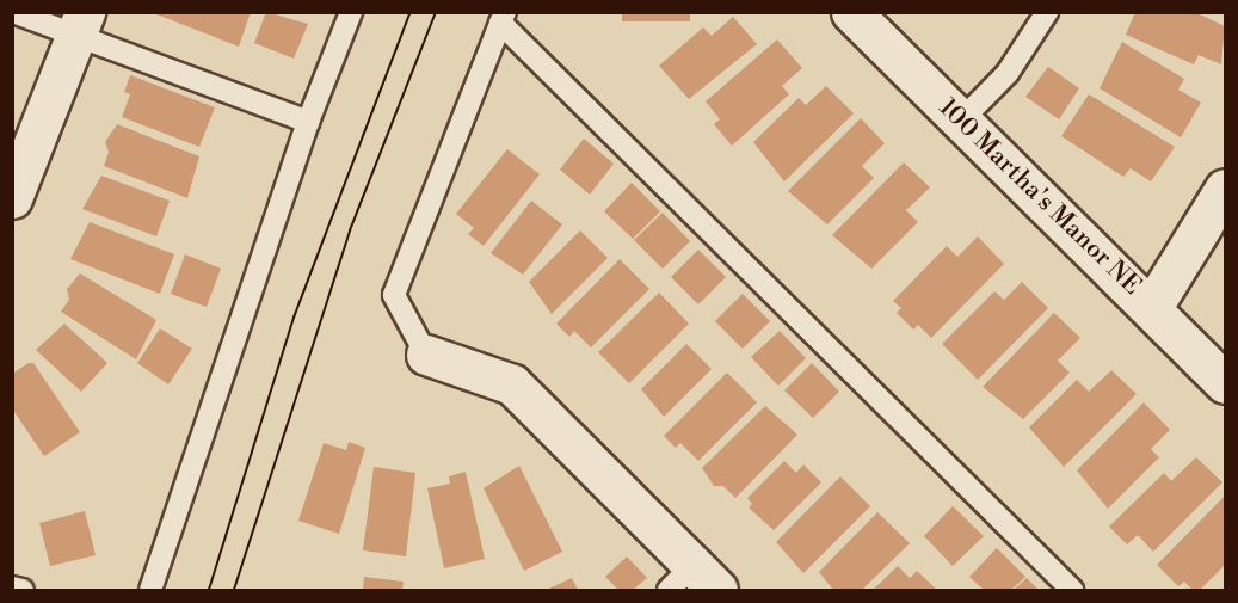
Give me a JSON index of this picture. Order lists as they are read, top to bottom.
{
  "streets": {
    "street": ["100 Martha's Manor NE"]
  }
}
